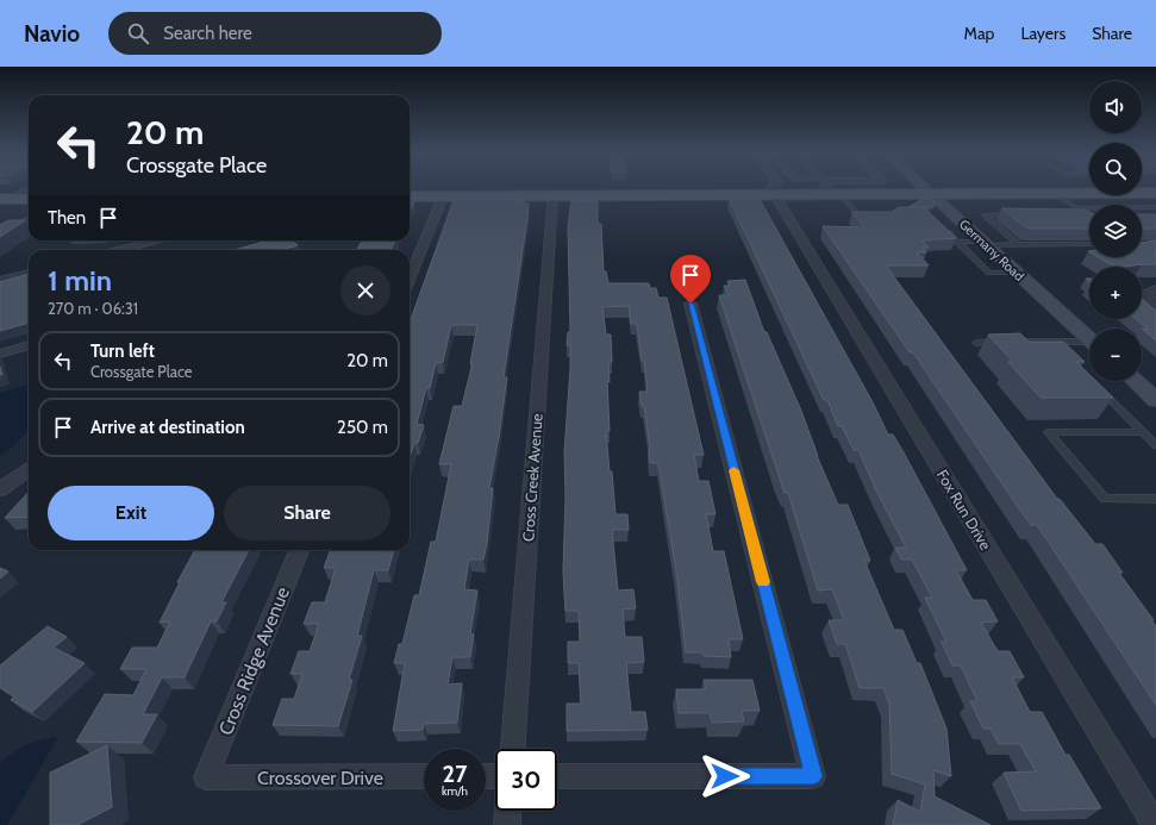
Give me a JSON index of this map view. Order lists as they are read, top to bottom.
{
  "streets": {
    "main road": ["Germany Road"],
    "street": [
      "Cross Creek Avenue",
      "Fox Run Drive",
      "Cross Ridge Avenue",
      "Crossover Drive"
    ]
  },
  "crossings": [
    ["Cross Ridge Avenue", "Crossover Drive"]
  ],
  "page": {
    "header": "Navio",
    "search": "Search here",
    "nav": ["Map", "Layers", "Share"],
    "map_buttons": ["+", "−"],
    "turn": ["20 m", "Crossgate Place"],
    "then": "Then",
    "heading": ["1 min", "270 m · 06:31"],
    "list": [
      {
        "name": "Turn left",
        "note": "Crossgate Place",
        "value": "20 m"
      },
      {
        "name": "Arrive at destination",
        "value": "250 m"
      }
    ],
    "buttons": ["Exit", "Share"],
    "speed": "27 km/h",
    "limit": "30"
  }
}
